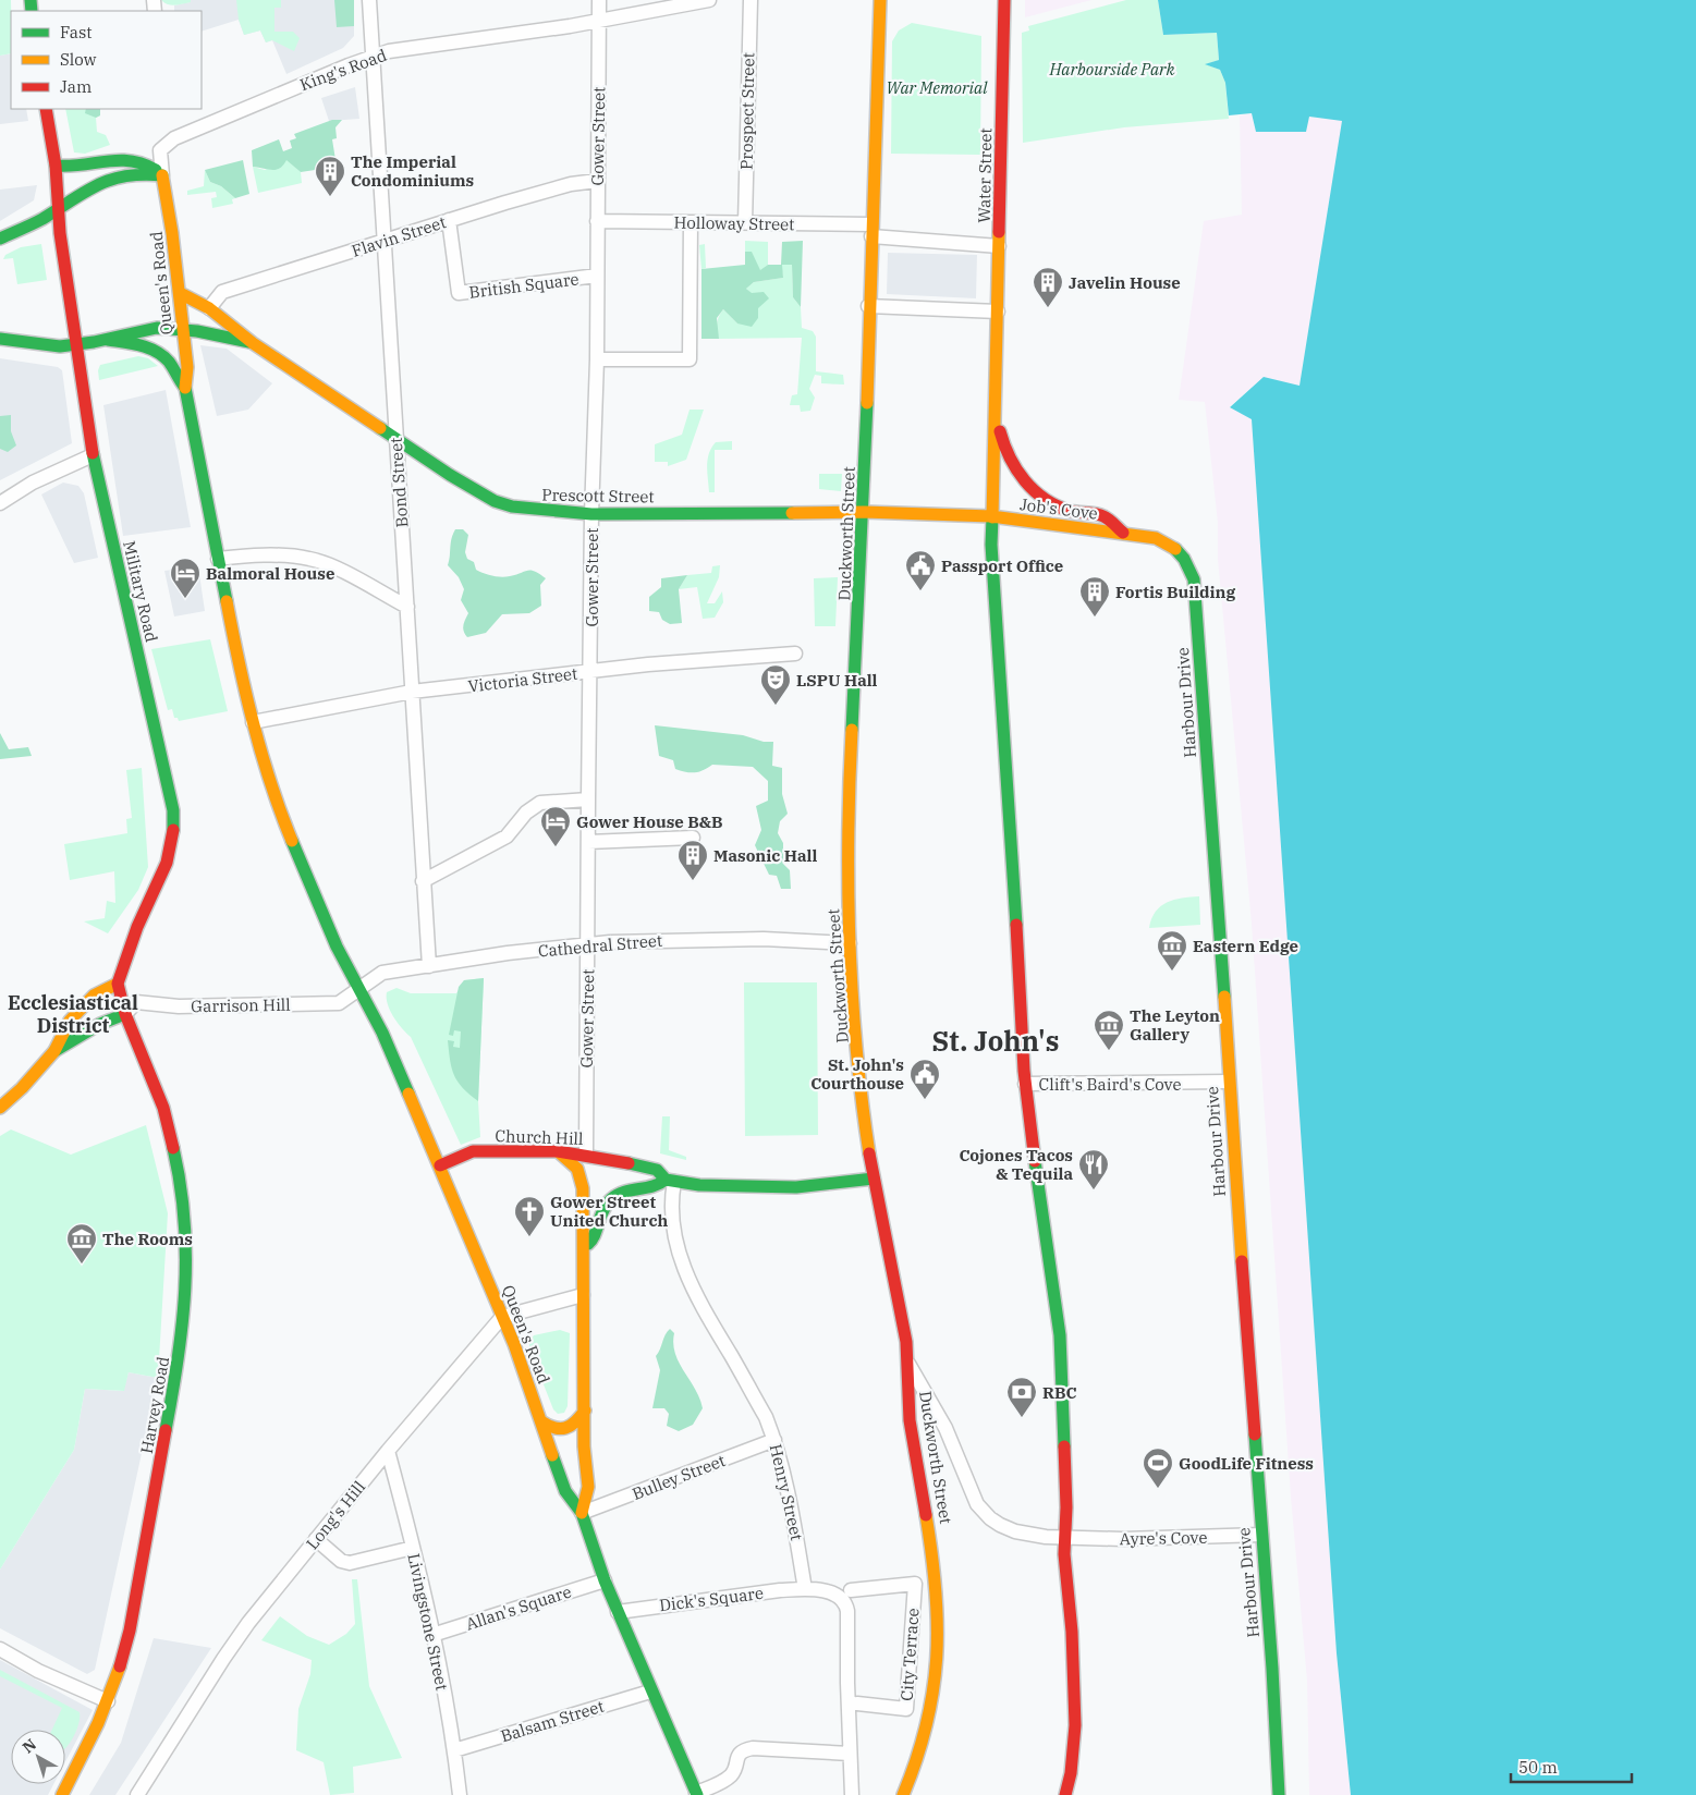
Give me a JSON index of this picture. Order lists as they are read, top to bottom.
{
  "streets": {
    "main road": [
      "Water Street",
      "Queen's Road",
      "Prescott Street",
      "Job's Cove",
      "Duckworth Street",
      "Military Road",
      "Harbour Drive",
      "Church Hill",
      "Harvey Road"
    ],
    "street": [
      "King's Road",
      "Prospect Street",
      "Gower Street",
      "Holloway Street",
      "Flavin Street",
      "British Square",
      "Bond Street",
      "Victoria Street",
      "Cathedral Street",
      "Garrison Hill",
      "Clift's Baird's Cove",
      "Bulley Street",
      "Henry Street",
      "Long's Hill",
      "Ayre's Cove",
      "Dick's Square",
      "Allan's Square",
      "Livingstone Street",
      "City Terrace",
      "Balsam Street"
    ]
  },
  "crossings": [
    ["King's Road", "Gower Street"],
    ["King's Road", "Queen's Road"],
    ["King's Road", "Bond Street"],
    ["Prospect Street", "Holloway Street"],
    ["Gower Street", "Holloway Street"],
    ["Gower Street", "Flavin Street"],
    ["Gower Street", "British Square"],
    ["Gower Street", "Prescott Street"],
    ["Gower Street", "Victoria Street"],
    ["Gower Street", "Cathedral Street"],
    ["Gower Street", "Church Hill"],
    ["Water Street", "Holloway Street"],
    ["Water Street", "Prescott Street"],
    ["Water Street", "Job's Cove"],
    ["Water Street", "Clift's Baird's Cove"],
    ["Water Street", "Ayre's Cove"],
    ["Holloway Street", "Duckworth Street"],
    ["Flavin Street", "British Square"],
    ["Flavin Street", "Bond Street"],
    ["Flavin Street", "Prescott Street"],
    ["Queen's Road", "Prescott Street"],
    ["Queen's Road", "Victoria Street"],
    ["Queen's Road", "Cathedral Street"],
    ["Queen's Road", "Garrison Hill"],
    ["Queen's Road", "Church Hill"],
    ["Queen's Road", "Bulley Street"],
    ["Queen's Road", "Long's Hill"],
    ["Queen's Road", "Dick's Square"],
    ["Queen's Road", "Allan's Square"],
    ["Queen's Road", "Balsam Street"],
    ["Bond Street", "Prescott Street"],
    ["Bond Street", "Victoria Street"],
    ["Bond Street", "Cathedral Street"],
    ["Prescott Street", "Job's Cove"],
    ["Prescott Street", "Duckworth Street"],
    ["Prescott Street", "Military Road"],
    ["Job's Cove", "Harbour Drive"],
    ["Duckworth Street", "Cathedral Street"],
    ["Duckworth Street", "Church Hill"],
    ["Duckworth Street", "Ayre's Cove"],
    ["Harbour Drive", "Clift's Baird's Cove"],
    ["Harbour Drive", "Ayre's Cove"],
    ["Cathedral Street", "Garrison Hill"],
    ["Garrison Hill", "Harvey Road"],
    ["Church Hill", "Henry Street"],
    ["Bulley Street", "Henry Street"],
    ["Henry Street", "Dick's Square"],
    ["Long's Hill", "Livingstone Street"],
    ["Allan's Square", "Livingstone Street"],
    ["Livingstone Street", "Balsam Street"]
  ],
  "districts": ["Ecclesiastical District", "St. John's"],
  "parks": ["Harbourside Park", "War Memorial"],
  "places": {
    "building": [
      "The Imperial Condominiums",
      "Javelin House",
      "Fortis Building",
      "Masonic Hall"
    ],
    "public building": ["Passport Office", "St. John's Courthouse"],
    "hotel": ["Balmoral House", "Gower House B&B"],
    "theatre": ["LSPU Hall"],
    "museum": ["Eastern Edge", "The Leyton Gallery", "The Rooms"],
    "restaurant": ["Cojones Tacos & Tequila"],
    "church": ["Gower Street United Church"],
    "bank": ["RBC"],
    "sports": ["GoodLife Fitness"]
  },
  "legend": ["Fast", "Slow", "Jam"],
  "scale_bar": "50 m",
  "north": "top left"
}
